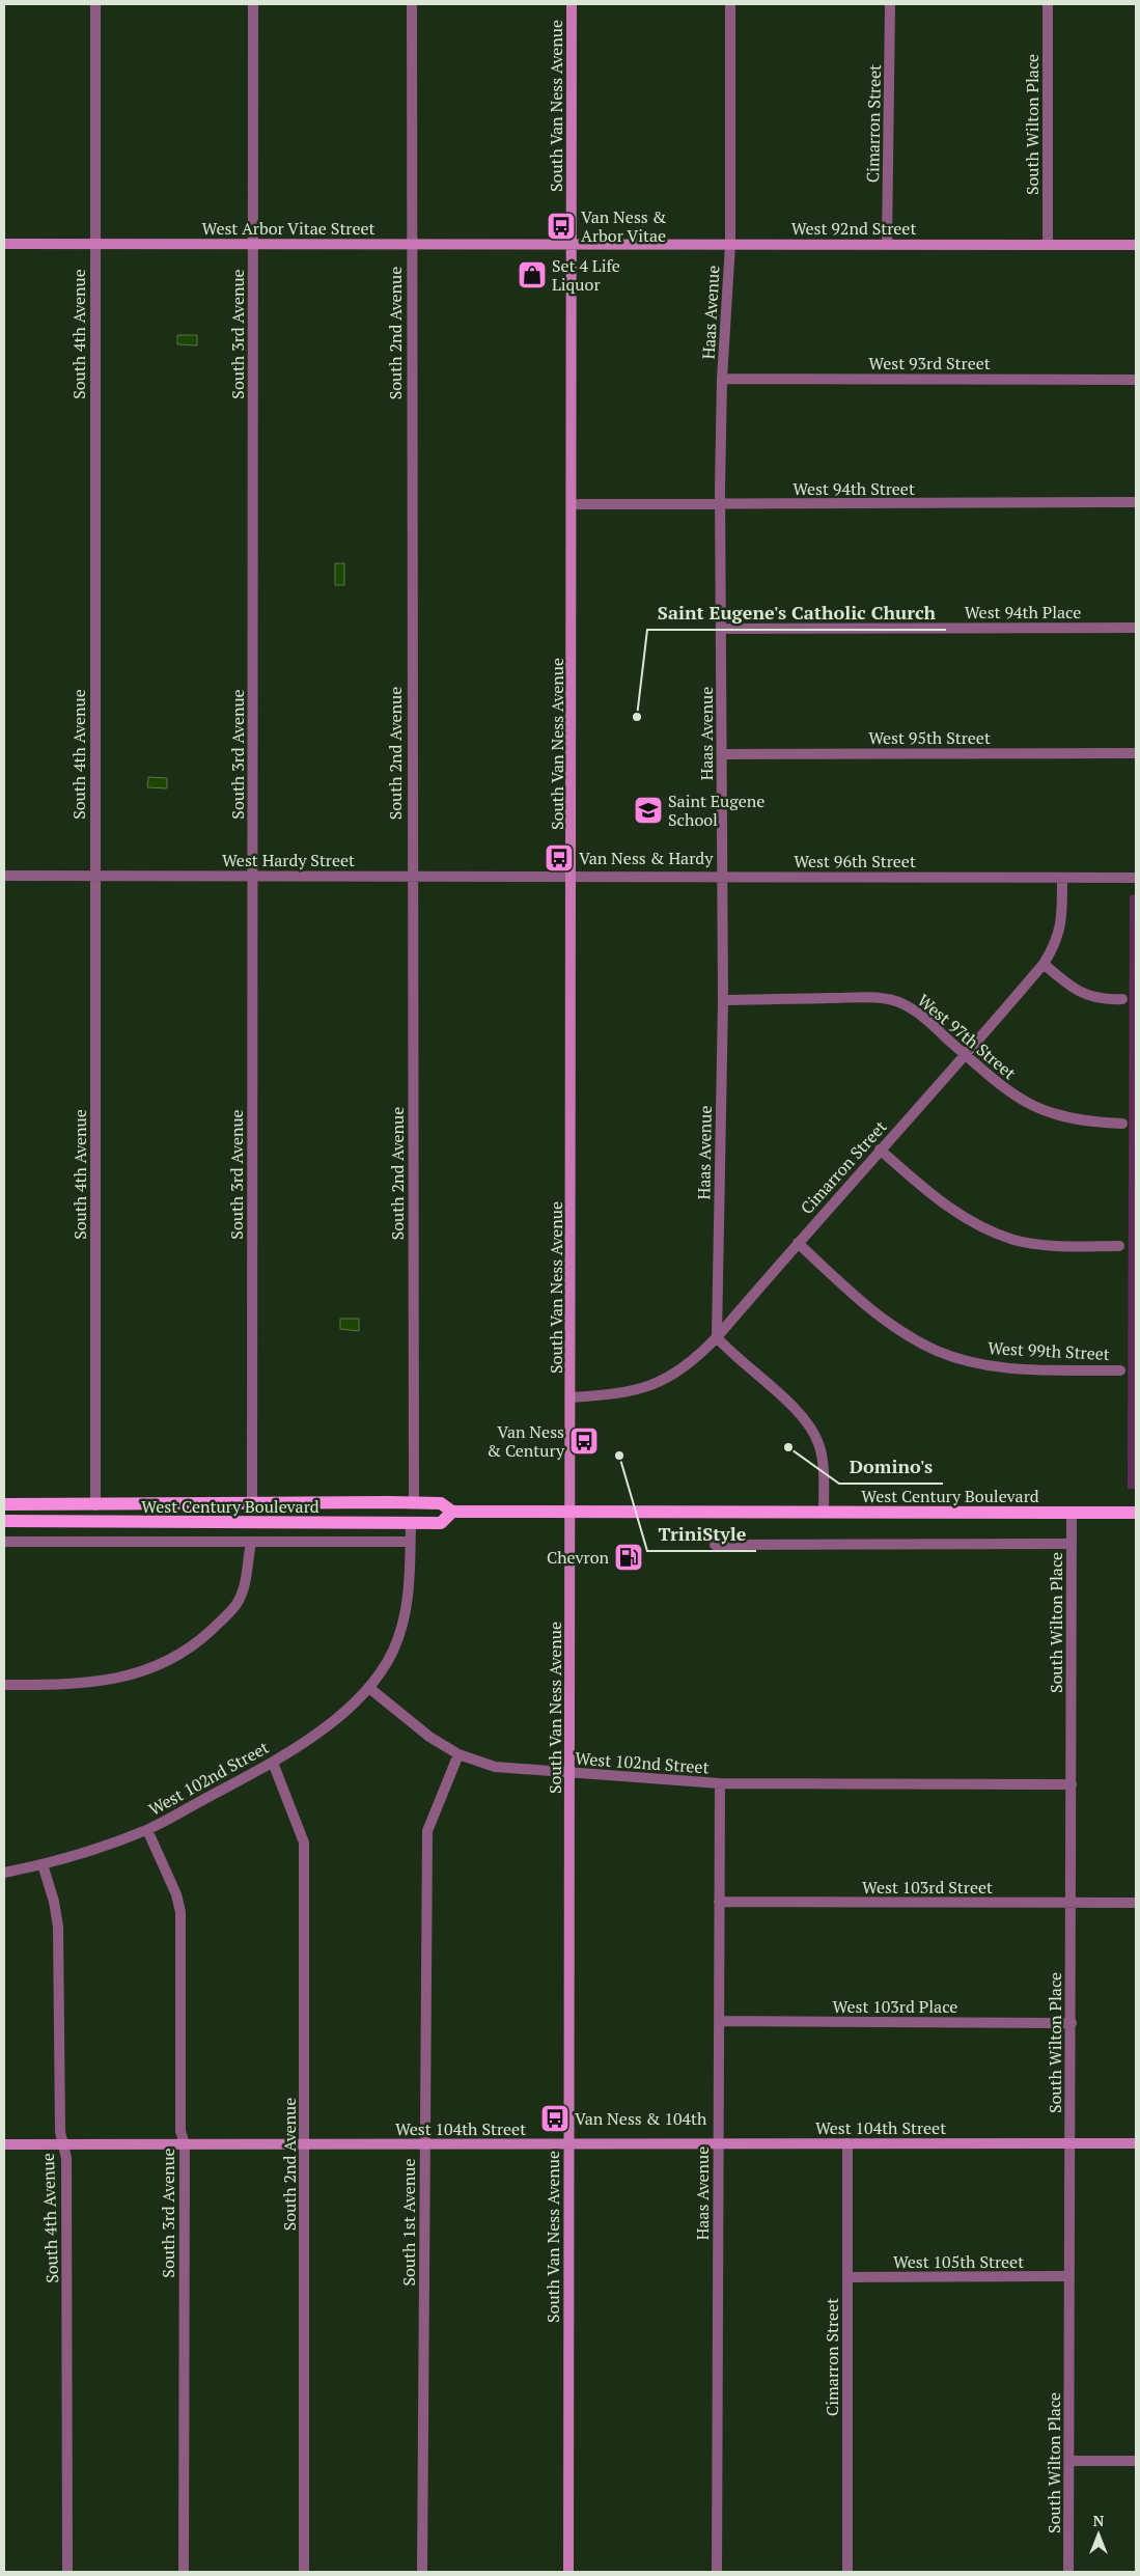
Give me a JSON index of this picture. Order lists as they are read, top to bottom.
{
  "streets": {
    "main road": ["West Century Boulevard"],
    "street": [
      "South Van Ness Avenue",
      "Cimarron Street",
      "South Wilton Place",
      "West Arbor Vitae Street",
      "West 92nd Street",
      "Haas Avenue",
      "South 2nd Avenue",
      "South 4th Avenue",
      "South 3rd Avenue",
      "West 93rd Street",
      "West 94th Street",
      "West 94th Place",
      "West 95th Street",
      "West Hardy Street",
      "West 96th Street",
      "West 97th Street",
      "West 99th Street",
      "West 102nd Street",
      "West 103rd Street",
      "West 103rd Place",
      "West 104th Street",
      "South 1st Avenue",
      "West 105th Street"
    ]
  },
  "crossings": [
    ["South Van Ness Avenue", "Cimarron Street"],
    ["South Van Ness Avenue", "West Arbor Vitae Street"],
    ["South Van Ness Avenue", "West 92nd Street"],
    ["South Van Ness Avenue", "West 94th Street"],
    ["South Van Ness Avenue", "West Hardy Street"],
    ["South Van Ness Avenue", "West 96th Street"],
    ["South Van Ness Avenue", "West Century Boulevard"],
    ["South Van Ness Avenue", "West 102nd Street"],
    ["South Van Ness Avenue", "West 104th Street"],
    ["Cimarron Street", "West 92nd Street"],
    ["Cimarron Street", "Haas Avenue"],
    ["Cimarron Street", "West 96th Street"],
    ["Cimarron Street", "West 97th Street"],
    ["Cimarron Street", "West 99th Street"],
    ["Cimarron Street", "West 104th Street"],
    ["Cimarron Street", "West 105th Street"],
    ["South Wilton Place", "West 92nd Street"],
    ["South Wilton Place", "West Century Boulevard"],
    ["South Wilton Place", "West 102nd Street"],
    ["South Wilton Place", "West 103rd Street"],
    ["South Wilton Place", "West 103rd Place"],
    ["South Wilton Place", "West 104th Street"],
    ["South Wilton Place", "West 105th Street"],
    ["West Arbor Vitae Street", "West 92nd Street"],
    ["West Arbor Vitae Street", "South 2nd Avenue"],
    ["West Arbor Vitae Street", "South 4th Avenue"],
    ["West Arbor Vitae Street", "South 3rd Avenue"],
    ["West 92nd Street", "Haas Avenue"],
    ["Haas Avenue", "West 93rd Street"],
    ["Haas Avenue", "West 94th Street"],
    ["Haas Avenue", "West 94th Place"],
    ["Haas Avenue", "West 95th Street"],
    ["Haas Avenue", "West 96th Street"],
    ["Haas Avenue", "West 97th Street"],
    ["Haas Avenue", "West 102nd Street"],
    ["Haas Avenue", "West 103rd Street"],
    ["Haas Avenue", "West 103rd Place"],
    ["Haas Avenue", "West 104th Street"],
    ["South 2nd Avenue", "West Hardy Street"],
    ["South 2nd Avenue", "West Century Boulevard"],
    ["South 2nd Avenue", "West 102nd Street"],
    ["South 2nd Avenue", "West 104th Street"],
    ["South 4th Avenue", "West Hardy Street"],
    ["South 4th Avenue", "West Century Boulevard"],
    ["South 4th Avenue", "West 102nd Street"],
    ["South 4th Avenue", "West 104th Street"],
    ["South 3rd Avenue", "West Hardy Street"],
    ["South 3rd Avenue", "West Century Boulevard"],
    ["South 3rd Avenue", "West 102nd Street"],
    ["South 3rd Avenue", "West 104th Street"],
    ["West Hardy Street", "West 96th Street"],
    ["West 102nd Street", "South 1st Avenue"],
    ["West 104th Street", "South 1st Avenue"]
  ],
  "places": {
    "bus stop": [
      "Van Ness & Arbor Vitae",
      "Van Ness & Hardy",
      "Van Ness & Century",
      "Van Ness & 104th"
    ],
    "shop": ["Set 4 Life Liquor"],
    "other": ["Saint Eugene's Catholic Church", "Domino's", "TriniStyle"],
    "school or university": ["Saint Eugene School"],
    "fuel station": ["Chevron"]
  },
  "north": "top"
}
